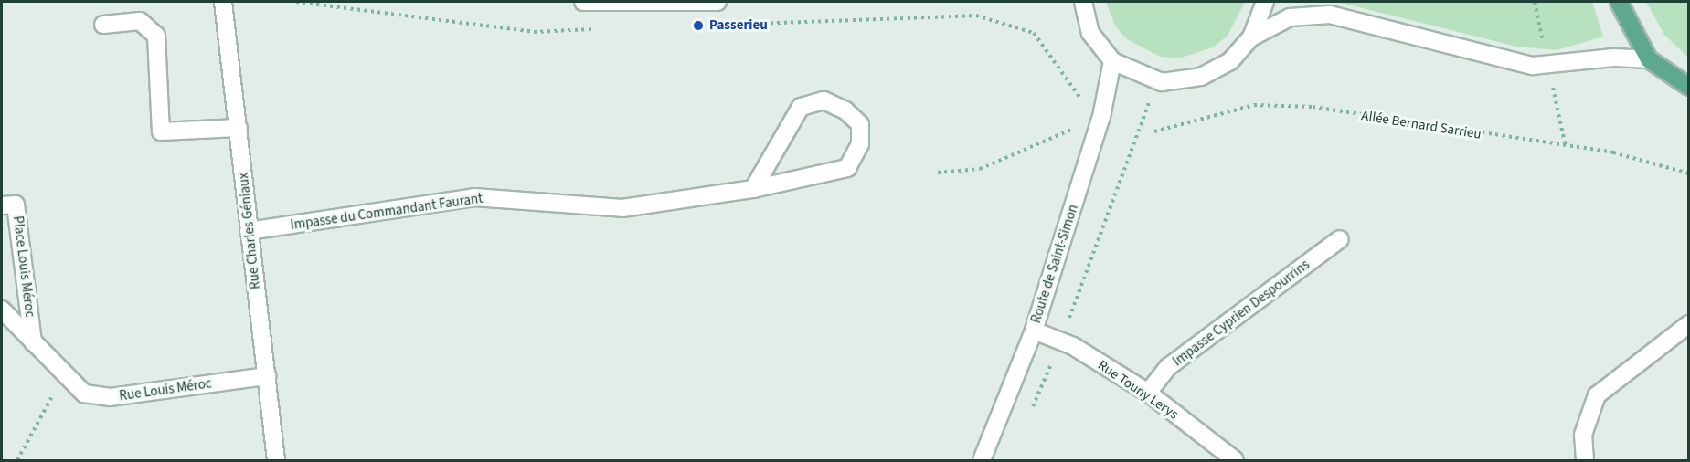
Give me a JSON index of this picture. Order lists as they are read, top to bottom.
{
  "streets": {
    "street": [
      "Impasse du Commandant Faurant",
      "Rue Charles Géniaux",
      "Route de Saint-Simon",
      "Place Louis Méroc",
      "Impasse Cyprien Despourrins",
      "Rue Louis Méroc",
      "Rue Touny Lerys"
    ],
    "path": ["Allée Bernard Sarrieu"]
  },
  "crossings": [
    ["Impasse du Commandant Faurant", "Rue Charles Géniaux"],
    ["Rue Charles Géniaux", "Rue Louis Méroc"],
    ["Route de Saint-Simon", "Rue Touny Lerys"],
    ["Place Louis Méroc", "Rue Louis Méroc"],
    ["Impasse Cyprien Despourrins", "Rue Touny Lerys"]
  ],
  "places": ["Passerieu"]
}
